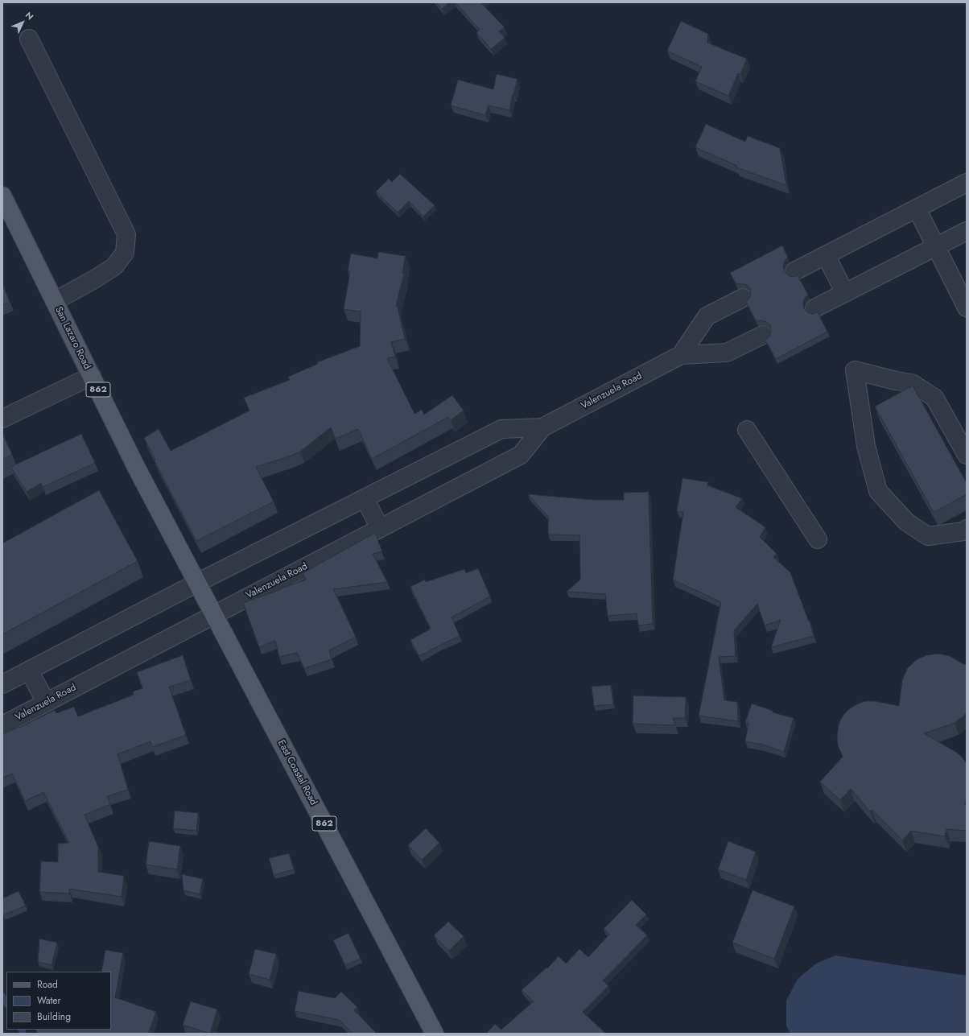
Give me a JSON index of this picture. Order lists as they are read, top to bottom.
{
  "streets": {
    "main road": ["San Lazaro Road", "862", "East Coastal Road"],
    "street": ["Valenzuela Road"]
  },
  "crossings": [
    ["San Lazaro Road", "862"],
    ["San Lazaro Road", "Valenzuela Road"],
    ["862", "Valenzuela Road"],
    ["862", "East Coastal Road"],
    ["Valenzuela Road", "East Coastal Road"]
  ],
  "legend": ["Road", "Water", "Building"],
  "north": "top right"
}
